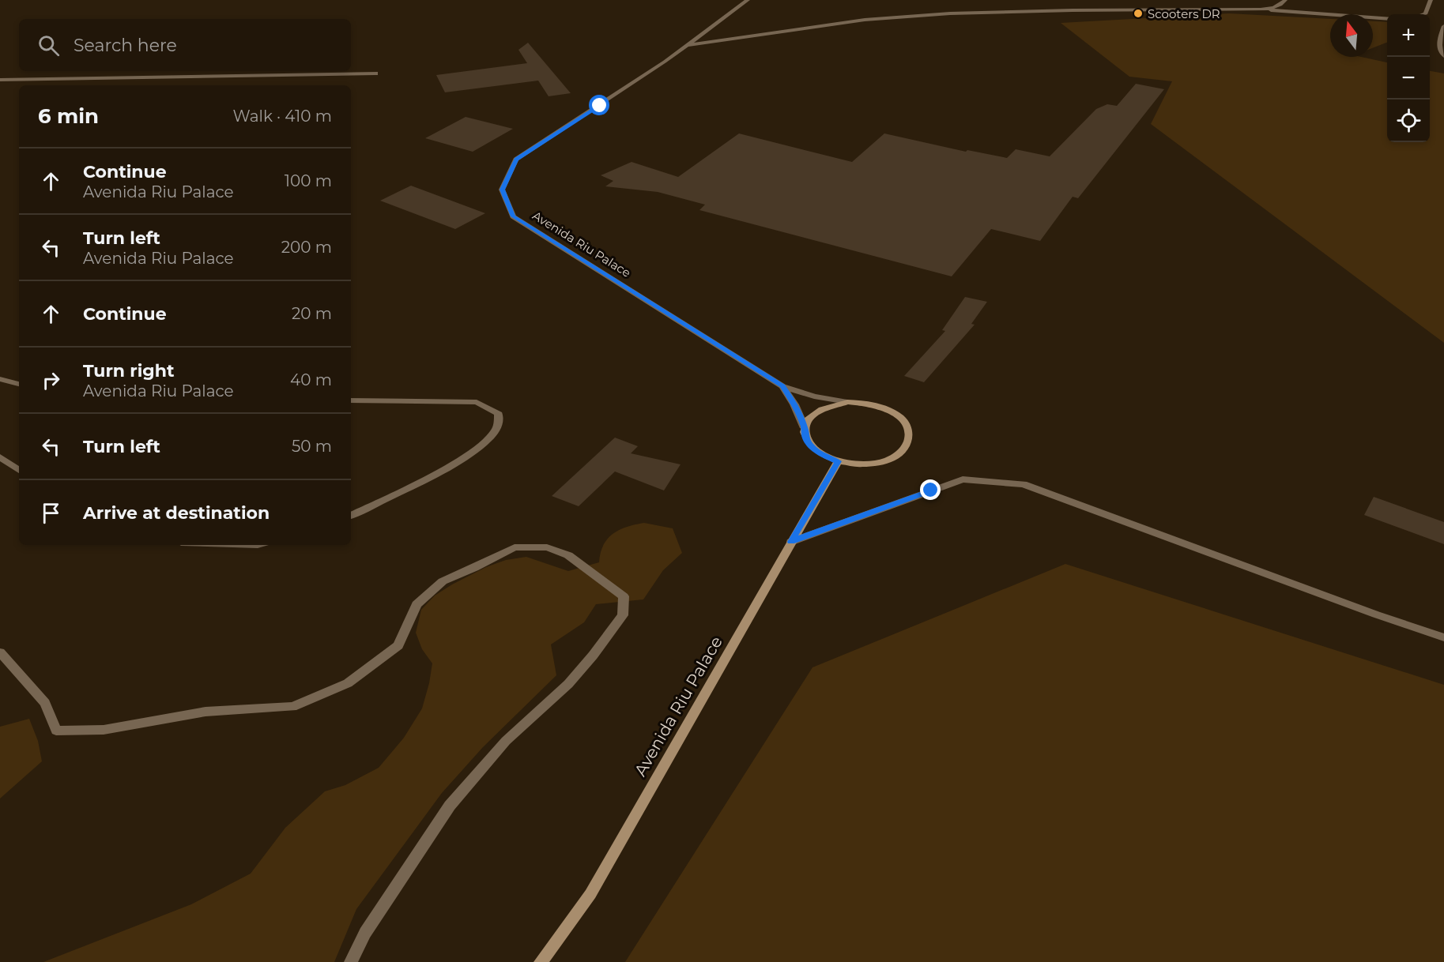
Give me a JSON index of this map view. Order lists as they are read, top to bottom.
{
  "streets": {
    "street": ["Avenida Riu Palace"]
  },
  "places": ["Scooters DR"],
  "north": "top",
  "page": {
    "map_buttons": ["+", "−"],
    "search": "Search here",
    "heading": ["6 min", "Walk · 410 m"],
    "list": [
      ["Continue", "Avenida Riu Palace", "100 m"],
      ["Turn left", "Avenida Riu Palace", "200 m"],
      ["Continue", "20 m"],
      ["Turn right", "Avenida Riu Palace", "40 m"],
      ["Turn left", "50 m"],
      "Arrive at destination"
    ]
  }
}
